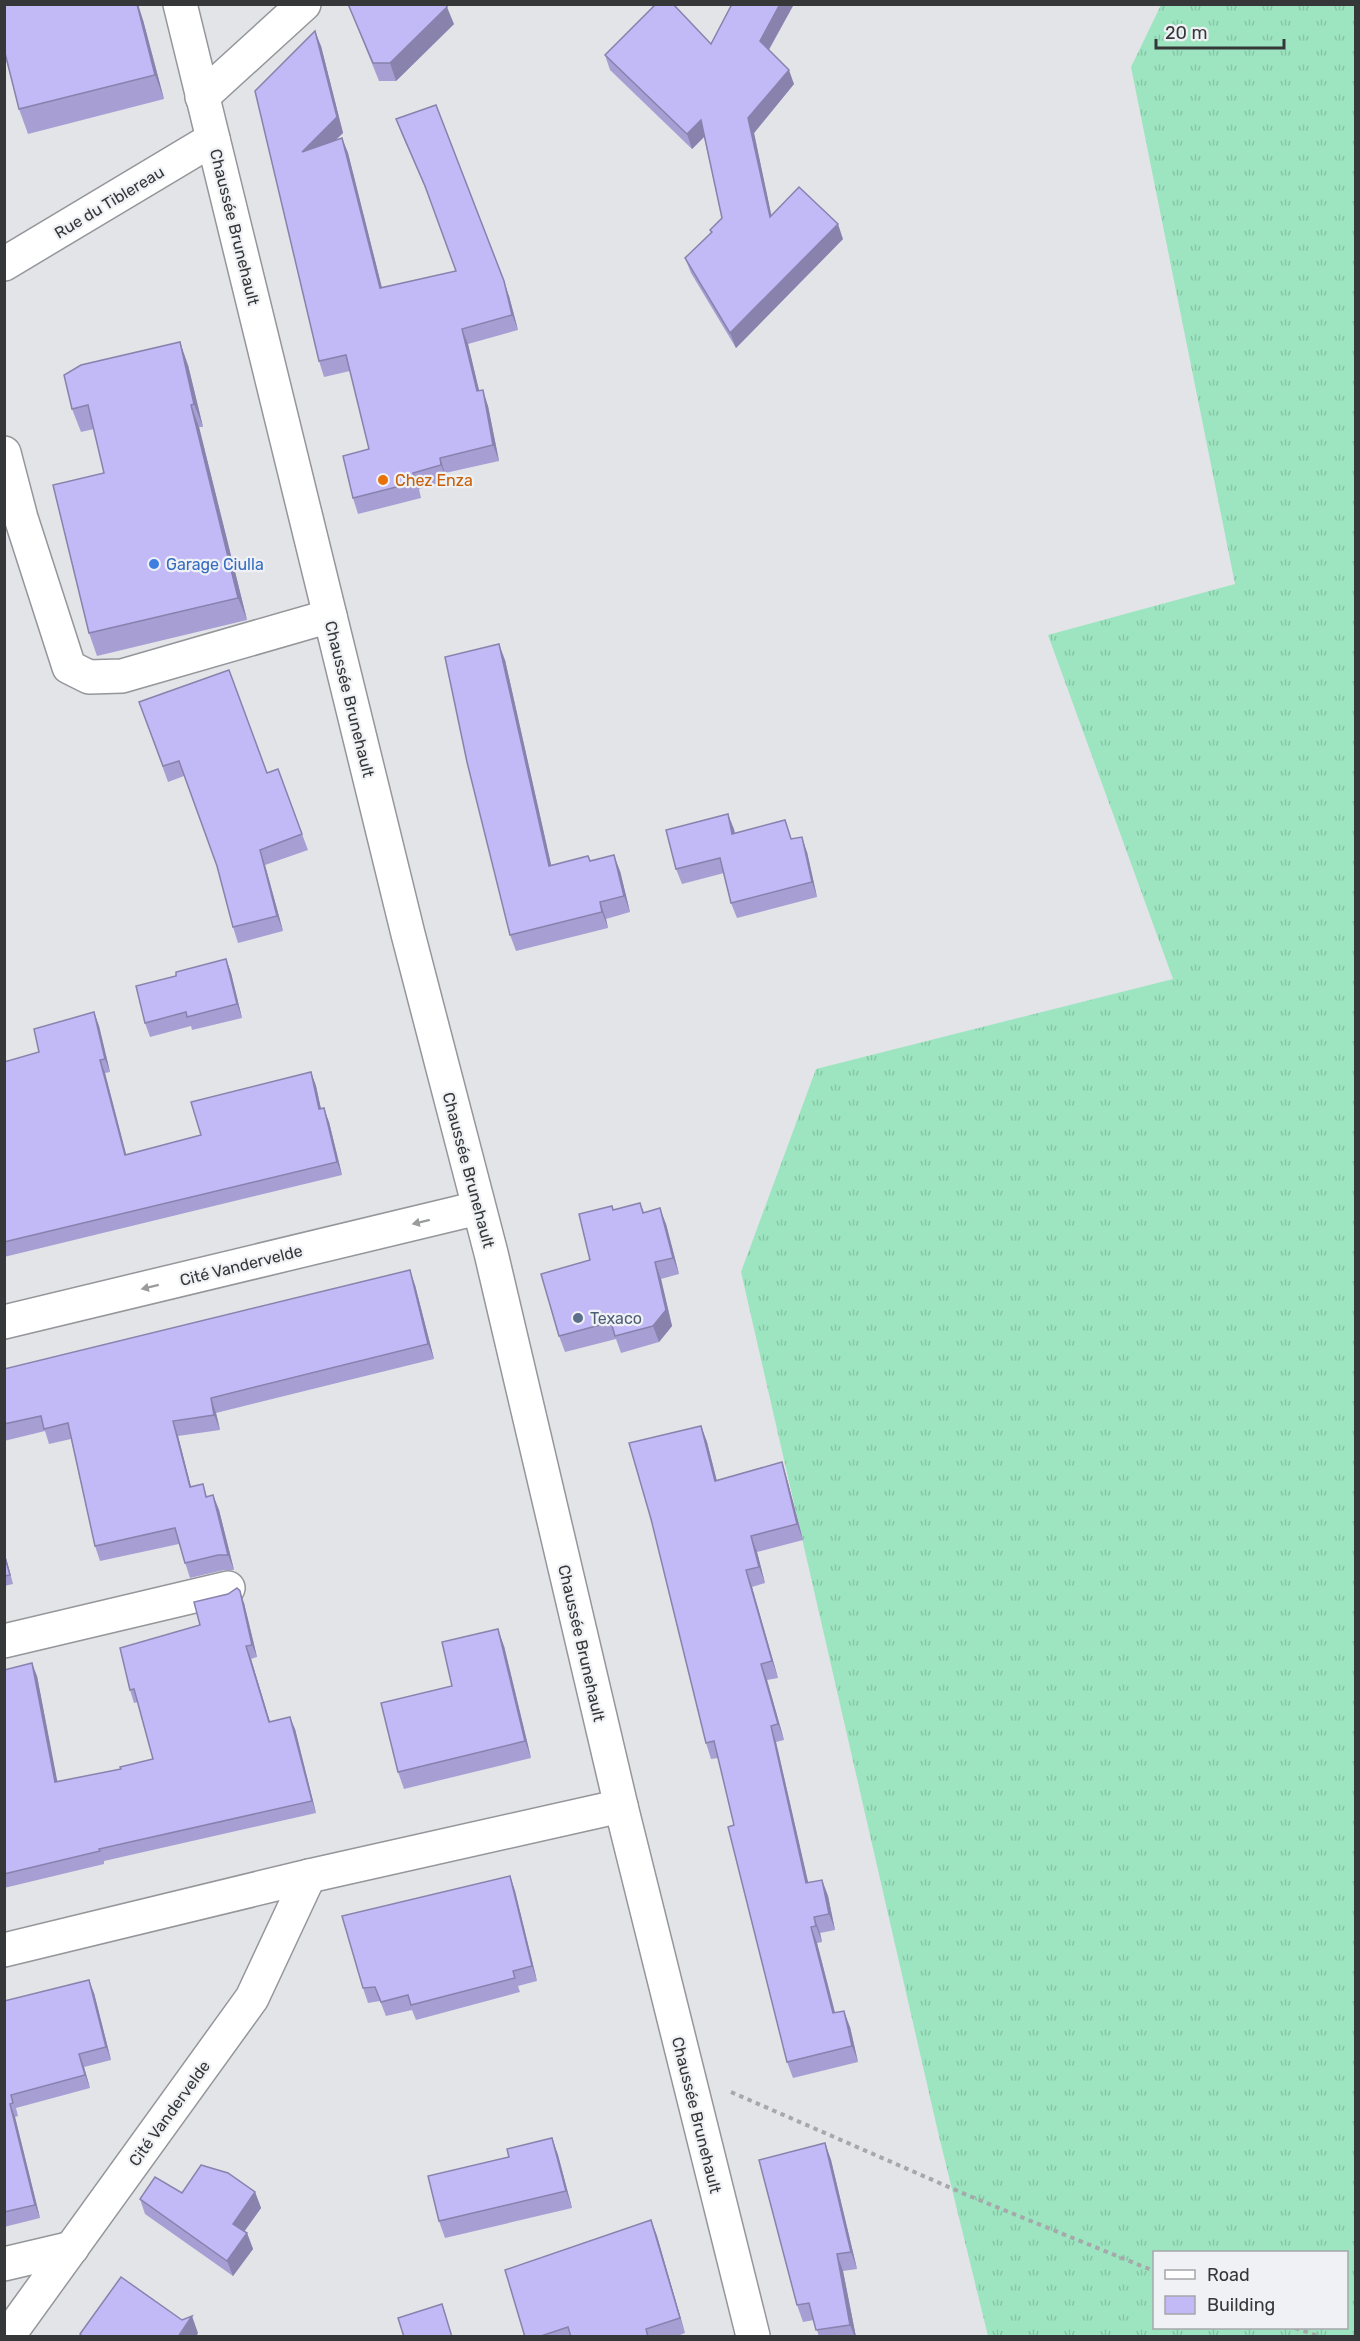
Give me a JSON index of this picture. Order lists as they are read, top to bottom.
{
  "streets": {
    "main road": ["Rue du Tiblereau", "Chaussée Brunehault", "Cité Vandervelde"]
  },
  "crossings": [
    ["Rue du Tiblereau", "Chaussée Brunehault"],
    ["Chaussée Brunehault", "Cité Vandervelde"]
  ],
  "one_way": ["Cité Vandervelde"],
  "places": ["Chez Enza", "Garage Ciulla", "Texaco"],
  "legend": ["Road", "Building"],
  "scale_bar": "20 m"
}
